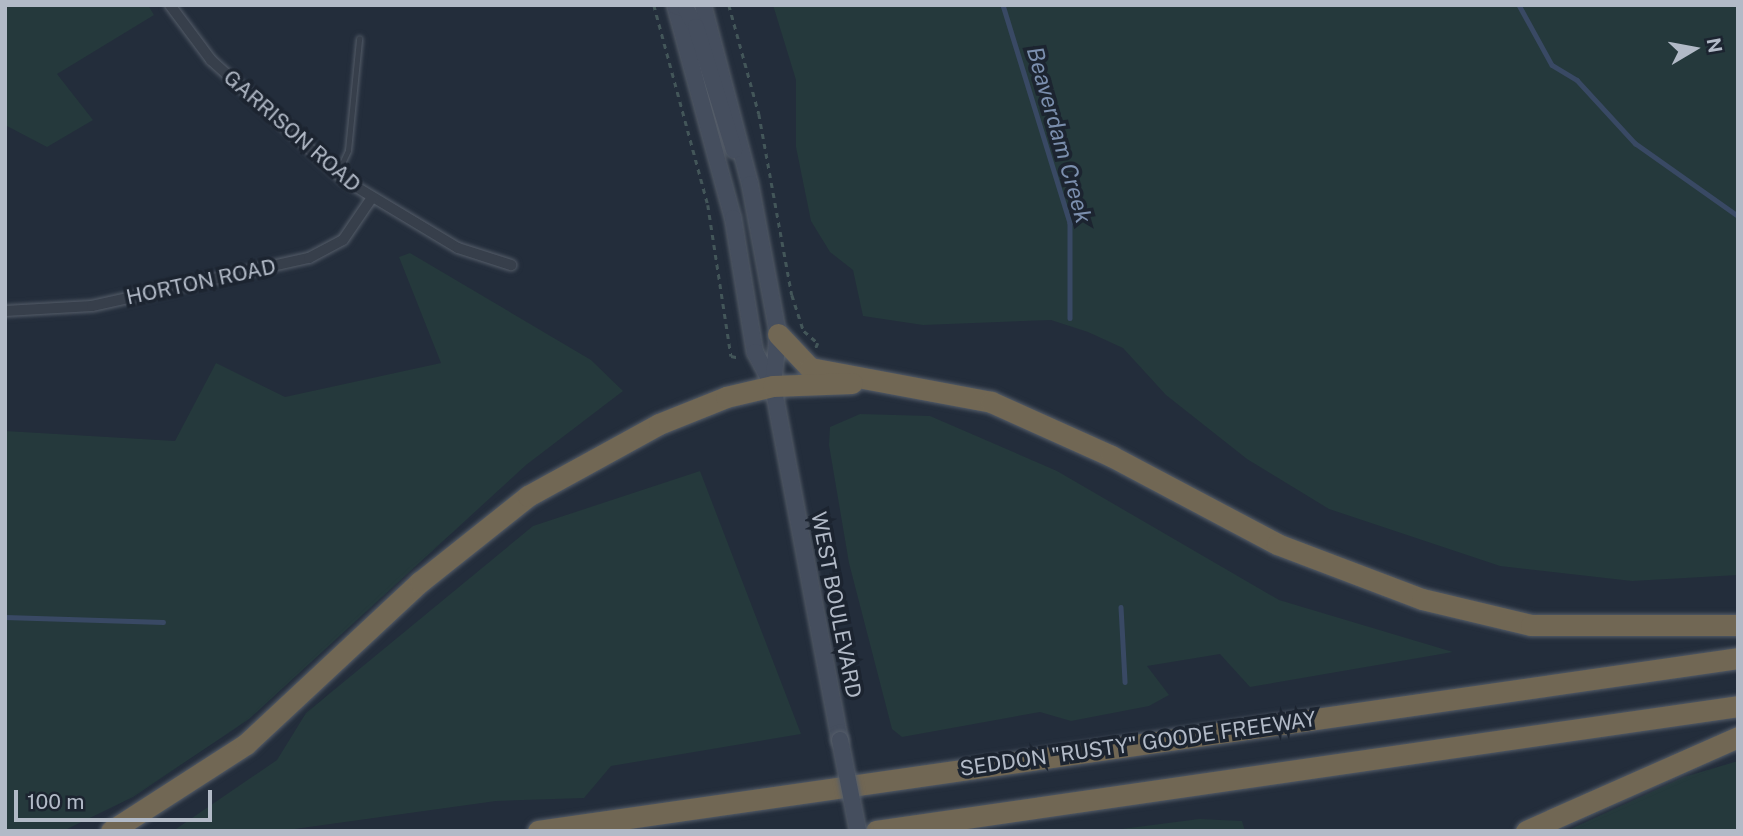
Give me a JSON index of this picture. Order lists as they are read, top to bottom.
{
  "streets": {
    "highway": ["SEDDON \"RUSTY\" GOODE FREEWAY"],
    "street": ["GARRISON ROAD", "HORTON ROAD", "WEST BOULEVARD"]
  },
  "crossings": [
    ["GARRISON ROAD", "HORTON ROAD"]
  ],
  "water": ["Beaverdam Creek"],
  "scale_bar": "100 m",
  "north": "right"
}
